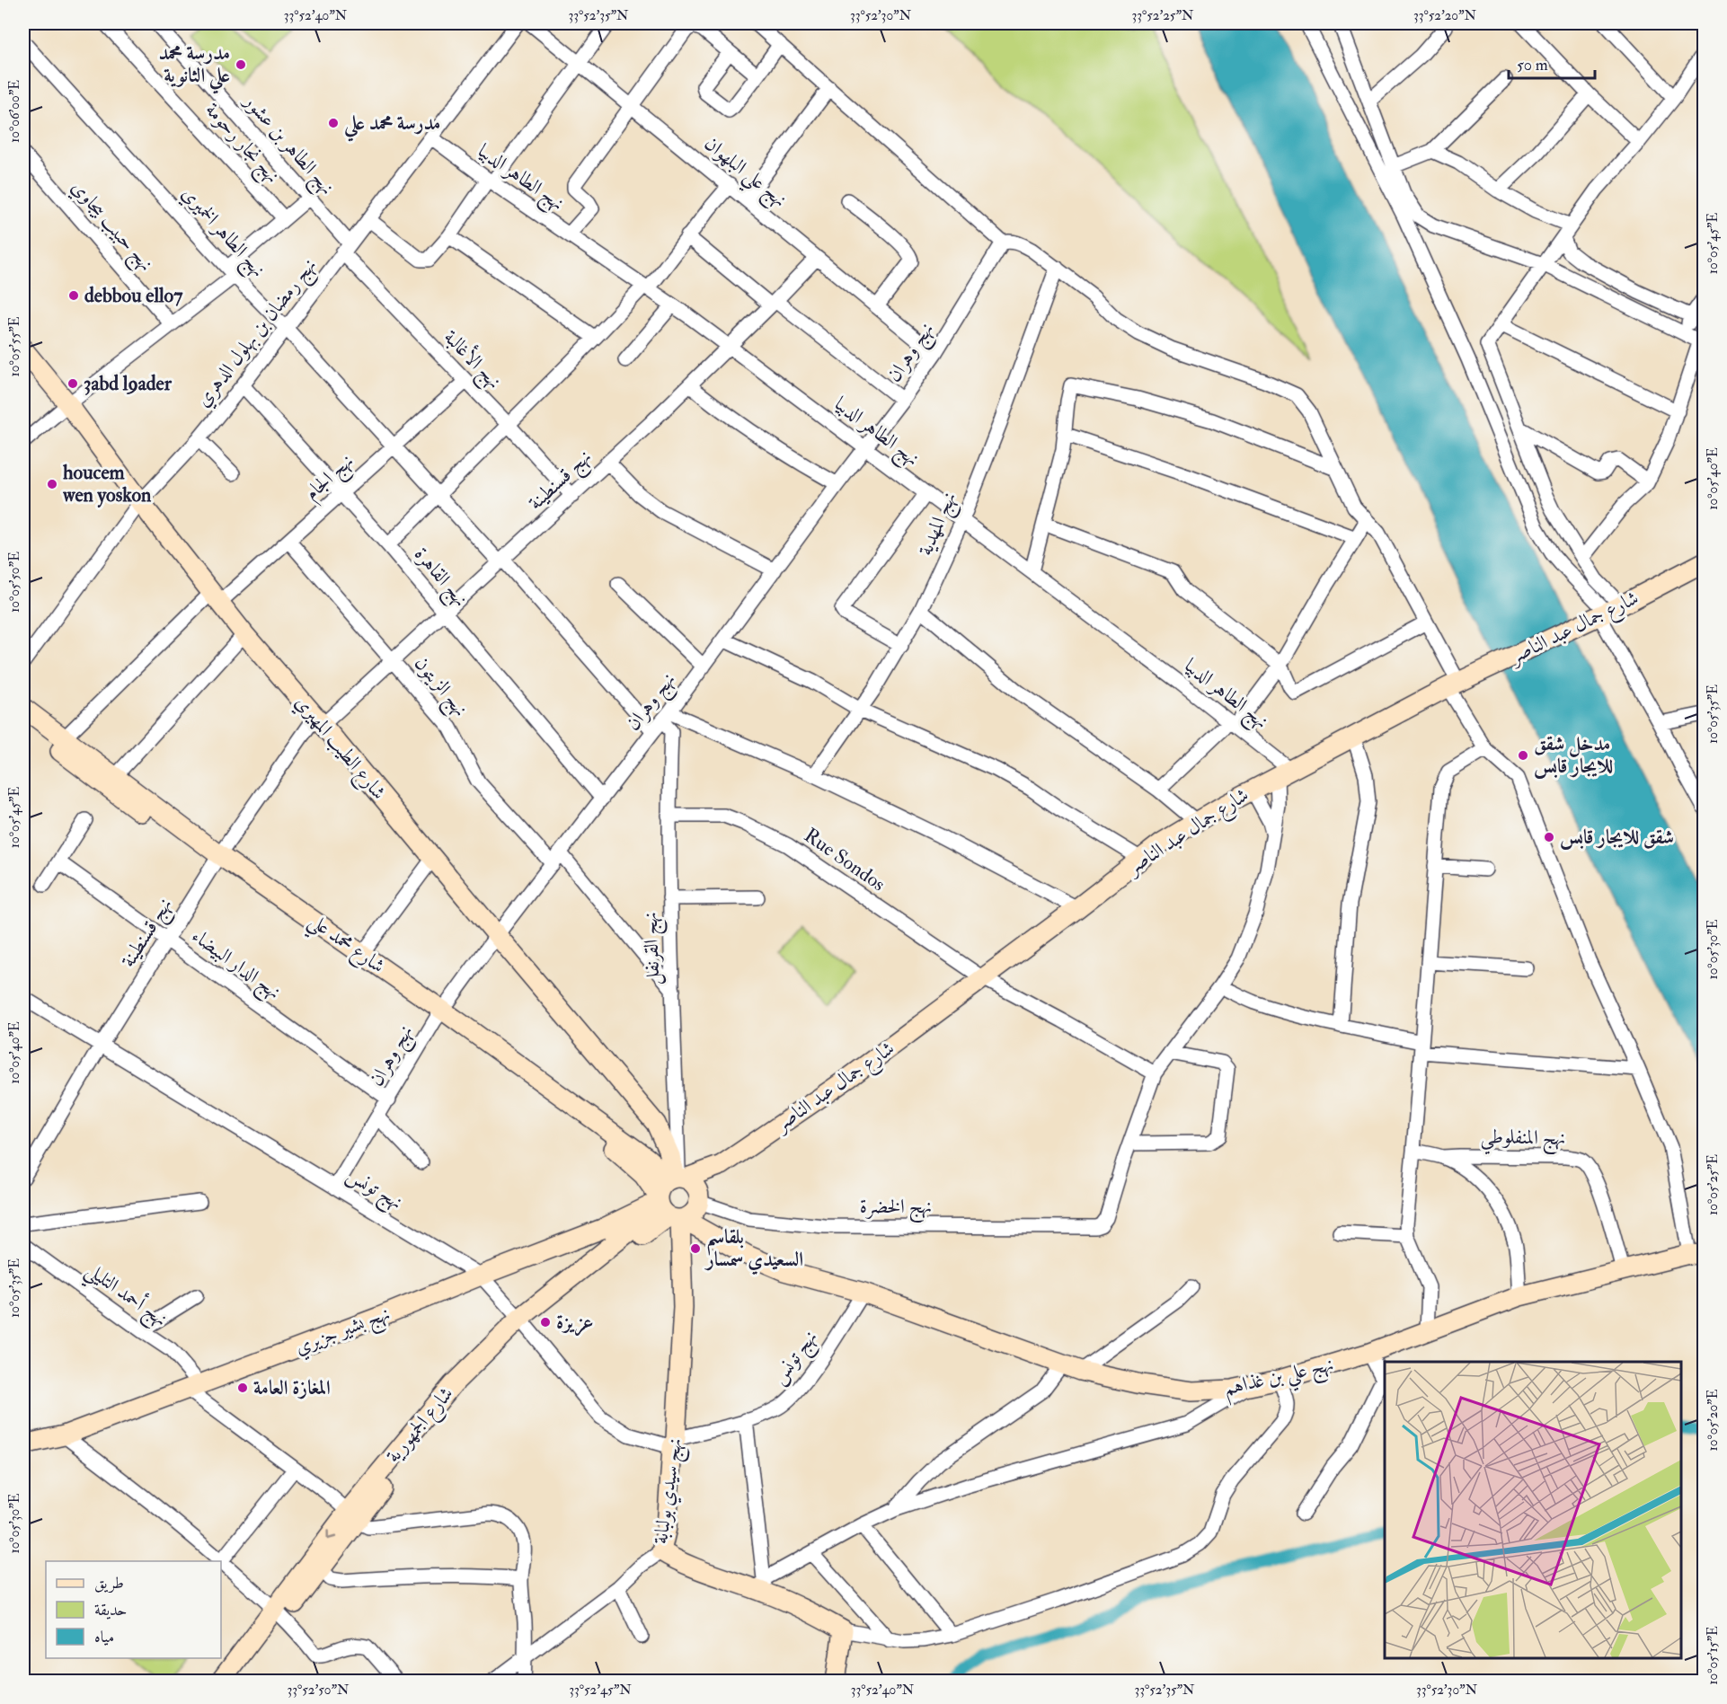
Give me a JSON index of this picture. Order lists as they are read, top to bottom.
{
  "streets": {
    "street": [
      "نهج نجار رحومة",
      "نهج الطاهر بن عشور",
      "نهج علي البلهوان",
      "نهج الطاهر الدبيا",
      "نهج حبيب بيجاوي",
      "نهج الطاهر الخميري",
      "نهج رمضان بن بهلول الدهري",
      "نهج وهران",
      "نهج الأغالبة",
      "نهج الجام",
      "نهج قسنطينة",
      "نهج المهدية",
      "نهج القاهرة",
      "شارع جمال عبد الناصر",
      "نهج الزيتون",
      "شارع الطيب المهيري",
      "Rue Sondos",
      "شارع محمد علي",
      "نهج القرنفل",
      "نهج الدار البيضاء",
      "نهج المنفلوطي",
      "نهج تونس",
      "نهج الخضرة",
      "نهج أحمد التليلي",
      "نهج بشير جزيري",
      "نهج علي بن غذاهم",
      "شارع الجمهورية",
      "نهج سيدي بولبابة"
    ]
  },
  "crossings": [
    ["نهج الطاهر بن عشور", "نهج رمضان بن بهلول الدهري"],
    ["نهج الطاهر بن عشور", "نهج الأغالبة"],
    ["نهج علي البلهوان", "نهج وهران"],
    ["نهج علي البلهوان", "نهج قسنطينة"],
    ["نهج الطاهر الدبيا", "نهج رمضان بن بهلول الدهري"],
    ["نهج الطاهر الدبيا", "نهج وهران"],
    ["نهج الطاهر الدبيا", "نهج قسنطينة"],
    ["نهج الطاهر الدبيا", "نهج المهدية"],
    ["نهج الطاهر الدبيا", "شارع جمال عبد الناصر"],
    ["نهج الطاهر الخميري", "نهج رمضان بن بهلول الدهري"],
    ["نهج الطاهر الخميري", "نهج وهران"],
    ["نهج الطاهر الخميري", "نهج الجام"],
    ["نهج الطاهر الخميري", "نهج قسنطينة"],
    ["نهج الطاهر الخميري", "نهج القرنفل"],
    ["نهج رمضان بن بهلول الدهري", "نهج الأغالبة"],
    ["نهج رمضان بن بهلول الدهري", "نهج القاهرة"],
    ["نهج رمضان بن بهلول الدهري", "شارع الطيب المهيري"],
    ["نهج وهران", "نهج القاهرة"],
    ["نهج وهران", "نهج الزيتون"],
    ["نهج وهران", "شارع الطيب المهيري"],
    ["نهج وهران", "شارع محمد علي"],
    ["نهج وهران", "نهج القرنفل"],
    ["نهج وهران", "نهج الدار البيضاء"],
    ["نهج وهران", "نهج تونس"],
    ["نهج الأغالبة", "نهج الجام"],
    ["نهج الأغالبة", "نهج قسنطينة"],
    ["نهج الجام", "نهج القاهرة"],
    ["نهج الجام", "نهج الزيتون"],
    ["نهج الجام", "شارع الطيب المهيري"],
    ["نهج الجام", "شارع محمد علي"],
    ["نهج قسنطينة", "نهج القاهرة"],
    ["نهج قسنطينة", "نهج الزيتون"],
    ["نهج قسنطينة", "شارع الطيب المهيري"],
    ["نهج قسنطينة", "شارع محمد علي"],
    ["نهج قسنطينة", "نهج الدار البيضاء"],
    ["نهج قسنطينة", "نهج تونس"],
    ["شارع جمال عبد الناصر", "شارع الطيب المهيري"],
    ["شارع جمال عبد الناصر", "Rue Sondos"],
    ["شارع جمال عبد الناصر", "شارع محمد علي"],
    ["شارع جمال عبد الناصر", "نهج القرنفل"],
    ["شارع جمال عبد الناصر", "نهج الخضرة"],
    ["شارع جمال عبد الناصر", "نهج بشير جزيري"],
    ["شارع جمال عبد الناصر", "نهج علي بن غذاهم"],
    ["شارع جمال عبد الناصر", "شارع الجمهورية"],
    ["شارع جمال عبد الناصر", "نهج سيدي بولبابة"],
    ["نهج الزيتون", "نهج القرنفل"],
    ["شارع الطيب المهيري", "شارع محمد علي"],
    ["شارع الطيب المهيري", "نهج القرنفل"],
    ["شارع الطيب المهيري", "نهج الخضرة"],
    ["شارع الطيب المهيري", "نهج بشير جزيري"],
    ["شارع الطيب المهيري", "نهج علي بن غذاهم"],
    ["شارع الطيب المهيري", "شارع الجمهورية"],
    ["شارع الطيب المهيري", "نهج سيدي بولبابة"],
    ["Rue Sondos", "نهج القرنفل"],
    ["شارع محمد علي", "نهج القرنفل"],
    ["شارع محمد علي", "نهج الخضرة"],
    ["شارع محمد علي", "نهج بشير جزيري"],
    ["شارع محمد علي", "نهج علي بن غذاهم"],
    ["شارع محمد علي", "شارع الجمهورية"],
    ["شارع محمد علي", "نهج سيدي بولبابة"],
    ["نهج القرنفل", "نهج الخضرة"],
    ["نهج القرنفل", "نهج بشير جزيري"],
    ["نهج القرنفل", "نهج علي بن غذاهم"],
    ["نهج القرنفل", "شارع الجمهورية"],
    ["نهج القرنفل", "نهج سيدي بولبابة"],
    ["نهج المنفلوطي", "نهج علي بن غذاهم"],
    ["نهج تونس", "نهج بشير جزيري"],
    ["نهج تونس", "نهج علي بن غذاهم"],
    ["نهج تونس", "شارع الجمهورية"],
    ["نهج تونس", "نهج سيدي بولبابة"],
    ["نهج الخضرة", "نهج بشير جزيري"],
    ["نهج الخضرة", "نهج علي بن غذاهم"],
    ["نهج الخضرة", "شارع الجمهورية"],
    ["نهج الخضرة", "نهج سيدي بولبابة"],
    ["نهج أحمد التليلي", "نهج بشير جزيري"],
    ["نهج أحمد التليلي", "شارع الجمهورية"],
    ["نهج بشير جزيري", "نهج علي بن غذاهم"],
    ["نهج بشير جزيري", "شارع الجمهورية"],
    ["نهج بشير جزيري", "نهج سيدي بولبابة"],
    ["نهج علي بن غذاهم", "شارع الجمهورية"],
    ["نهج علي بن غذاهم", "نهج سيدي بولبابة"],
    ["شارع الجمهورية", "نهج سيدي بولبابة"]
  ],
  "places": [
    "مدرسة محمد علي الثانوية",
    "مدرسة محمد علي",
    "debbou ello7",
    "3abd l9ader",
    "houcem wen yoskon",
    "مدخل شقق للايجار قابس",
    "شقق للايجار قابس",
    "بلقاسم السعيدي سمسار",
    "عزيزة",
    "المغازة العامة"
  ],
  "legend": ["طريق", "حديقة", "مياه"],
  "scale_bar": "50 m",
  "coordinates": [
    "33°52'40\"N",
    "33°52'35\"N",
    "33°52'30\"N",
    "33°52'25\"N",
    "33°52'20\"N",
    "10°06'00\"E",
    "10°05'45\"E",
    "10°05'55\"E",
    "10°05'40\"E",
    "10°05'50\"E",
    "10°05'35\"E",
    "10°05'30\"E",
    "10°05'25\"E",
    "10°05'20\"E",
    "10°05'15\"E",
    "33°52'50\"N",
    "33°52'45\"N"
  ]
}
